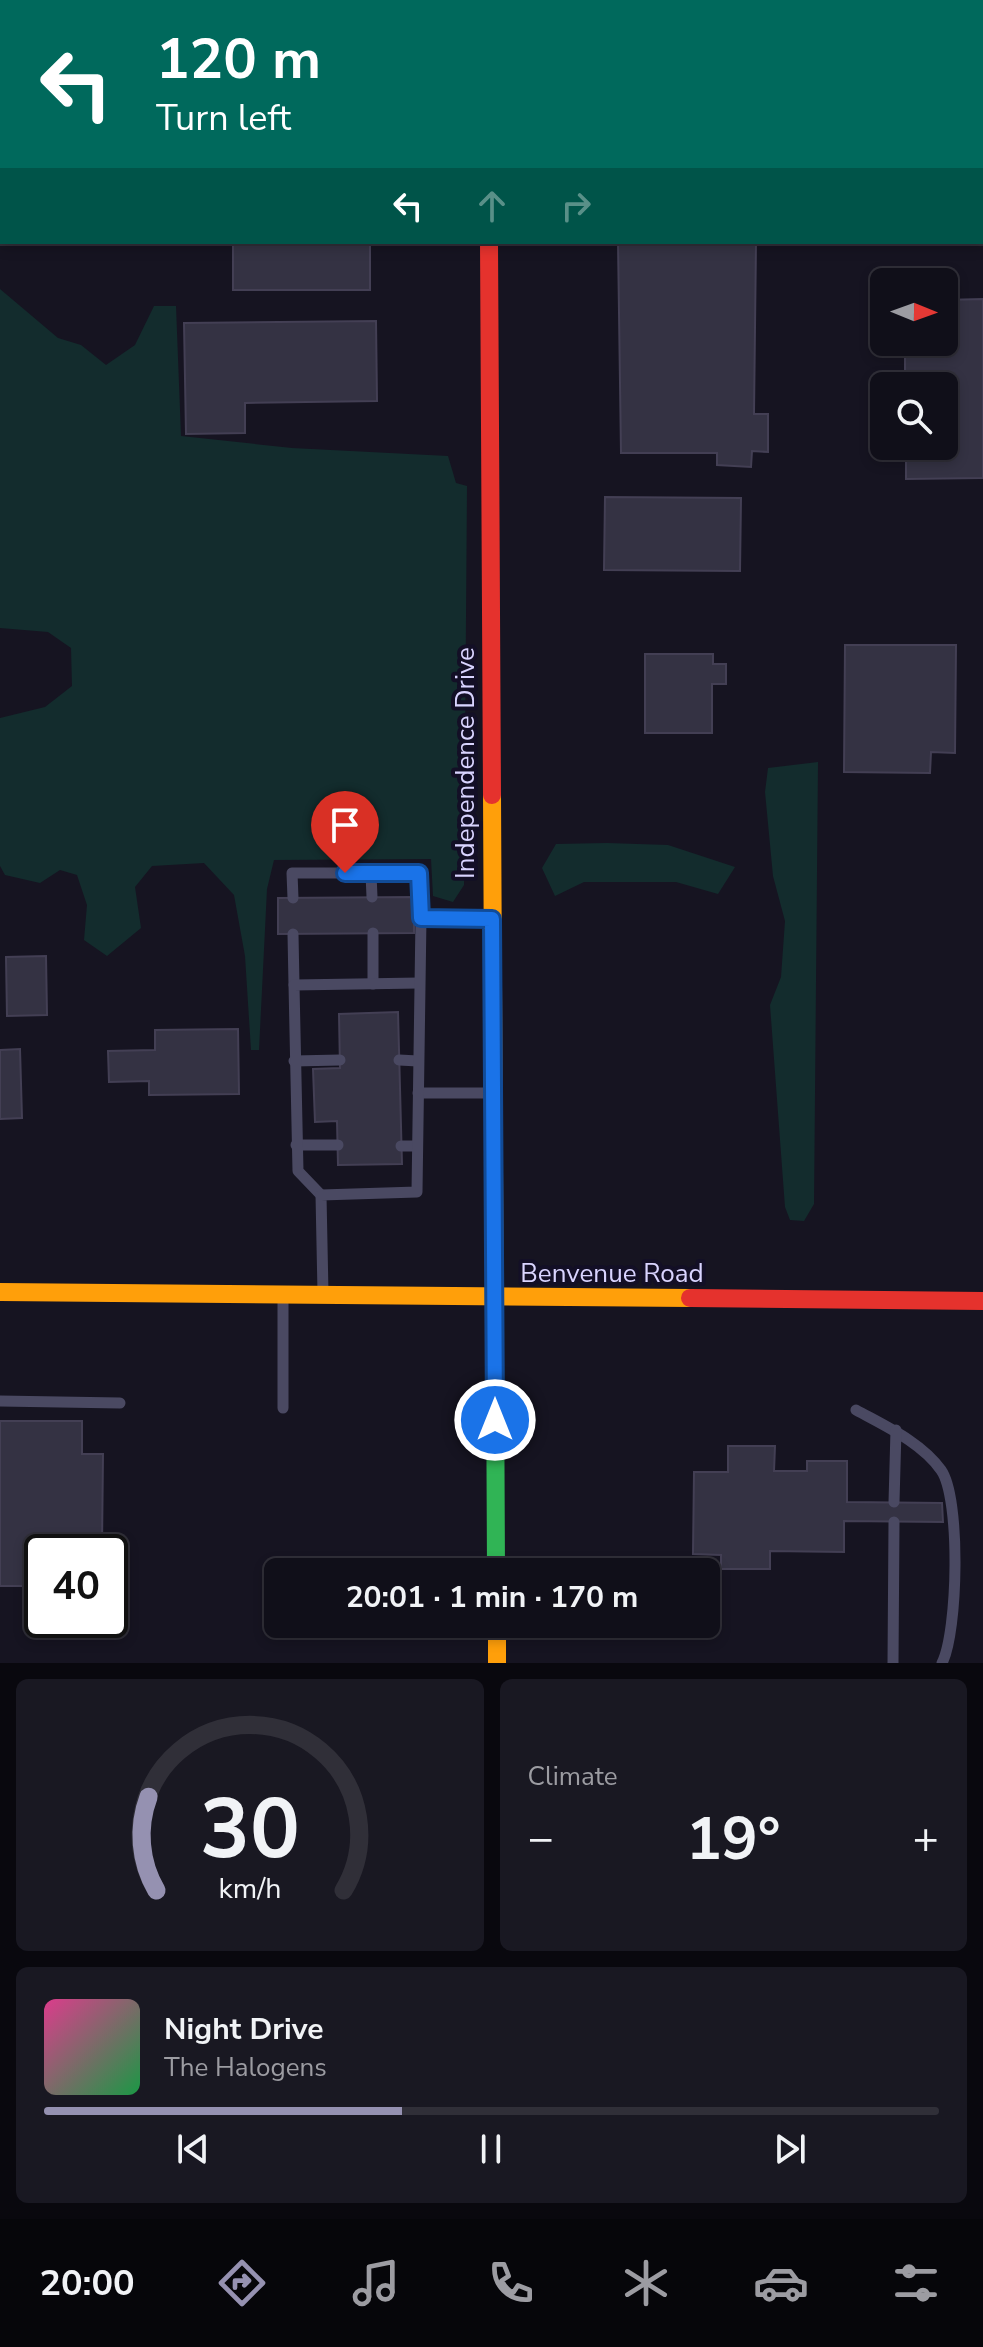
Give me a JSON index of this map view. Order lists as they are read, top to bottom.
{
  "streets": {
    "street": ["Independence Drive", "Benvenue Road"]
  },
  "crossings": [
    ["Independence Drive", "Benvenue Road"]
  ],
  "north": "right",
  "page": {
    "turn": ["120 m", "Turn left"],
    "limit": "40",
    "trip": "20:01 · 1 min · 170 m",
    "tile": "Climate",
    "heat": ["−", "19°", "+"],
    "song": ["Night Drive", "The Halogens"],
    "tabs": "20:00",
    "gauge": ["30", "km/h"]
  }
}
